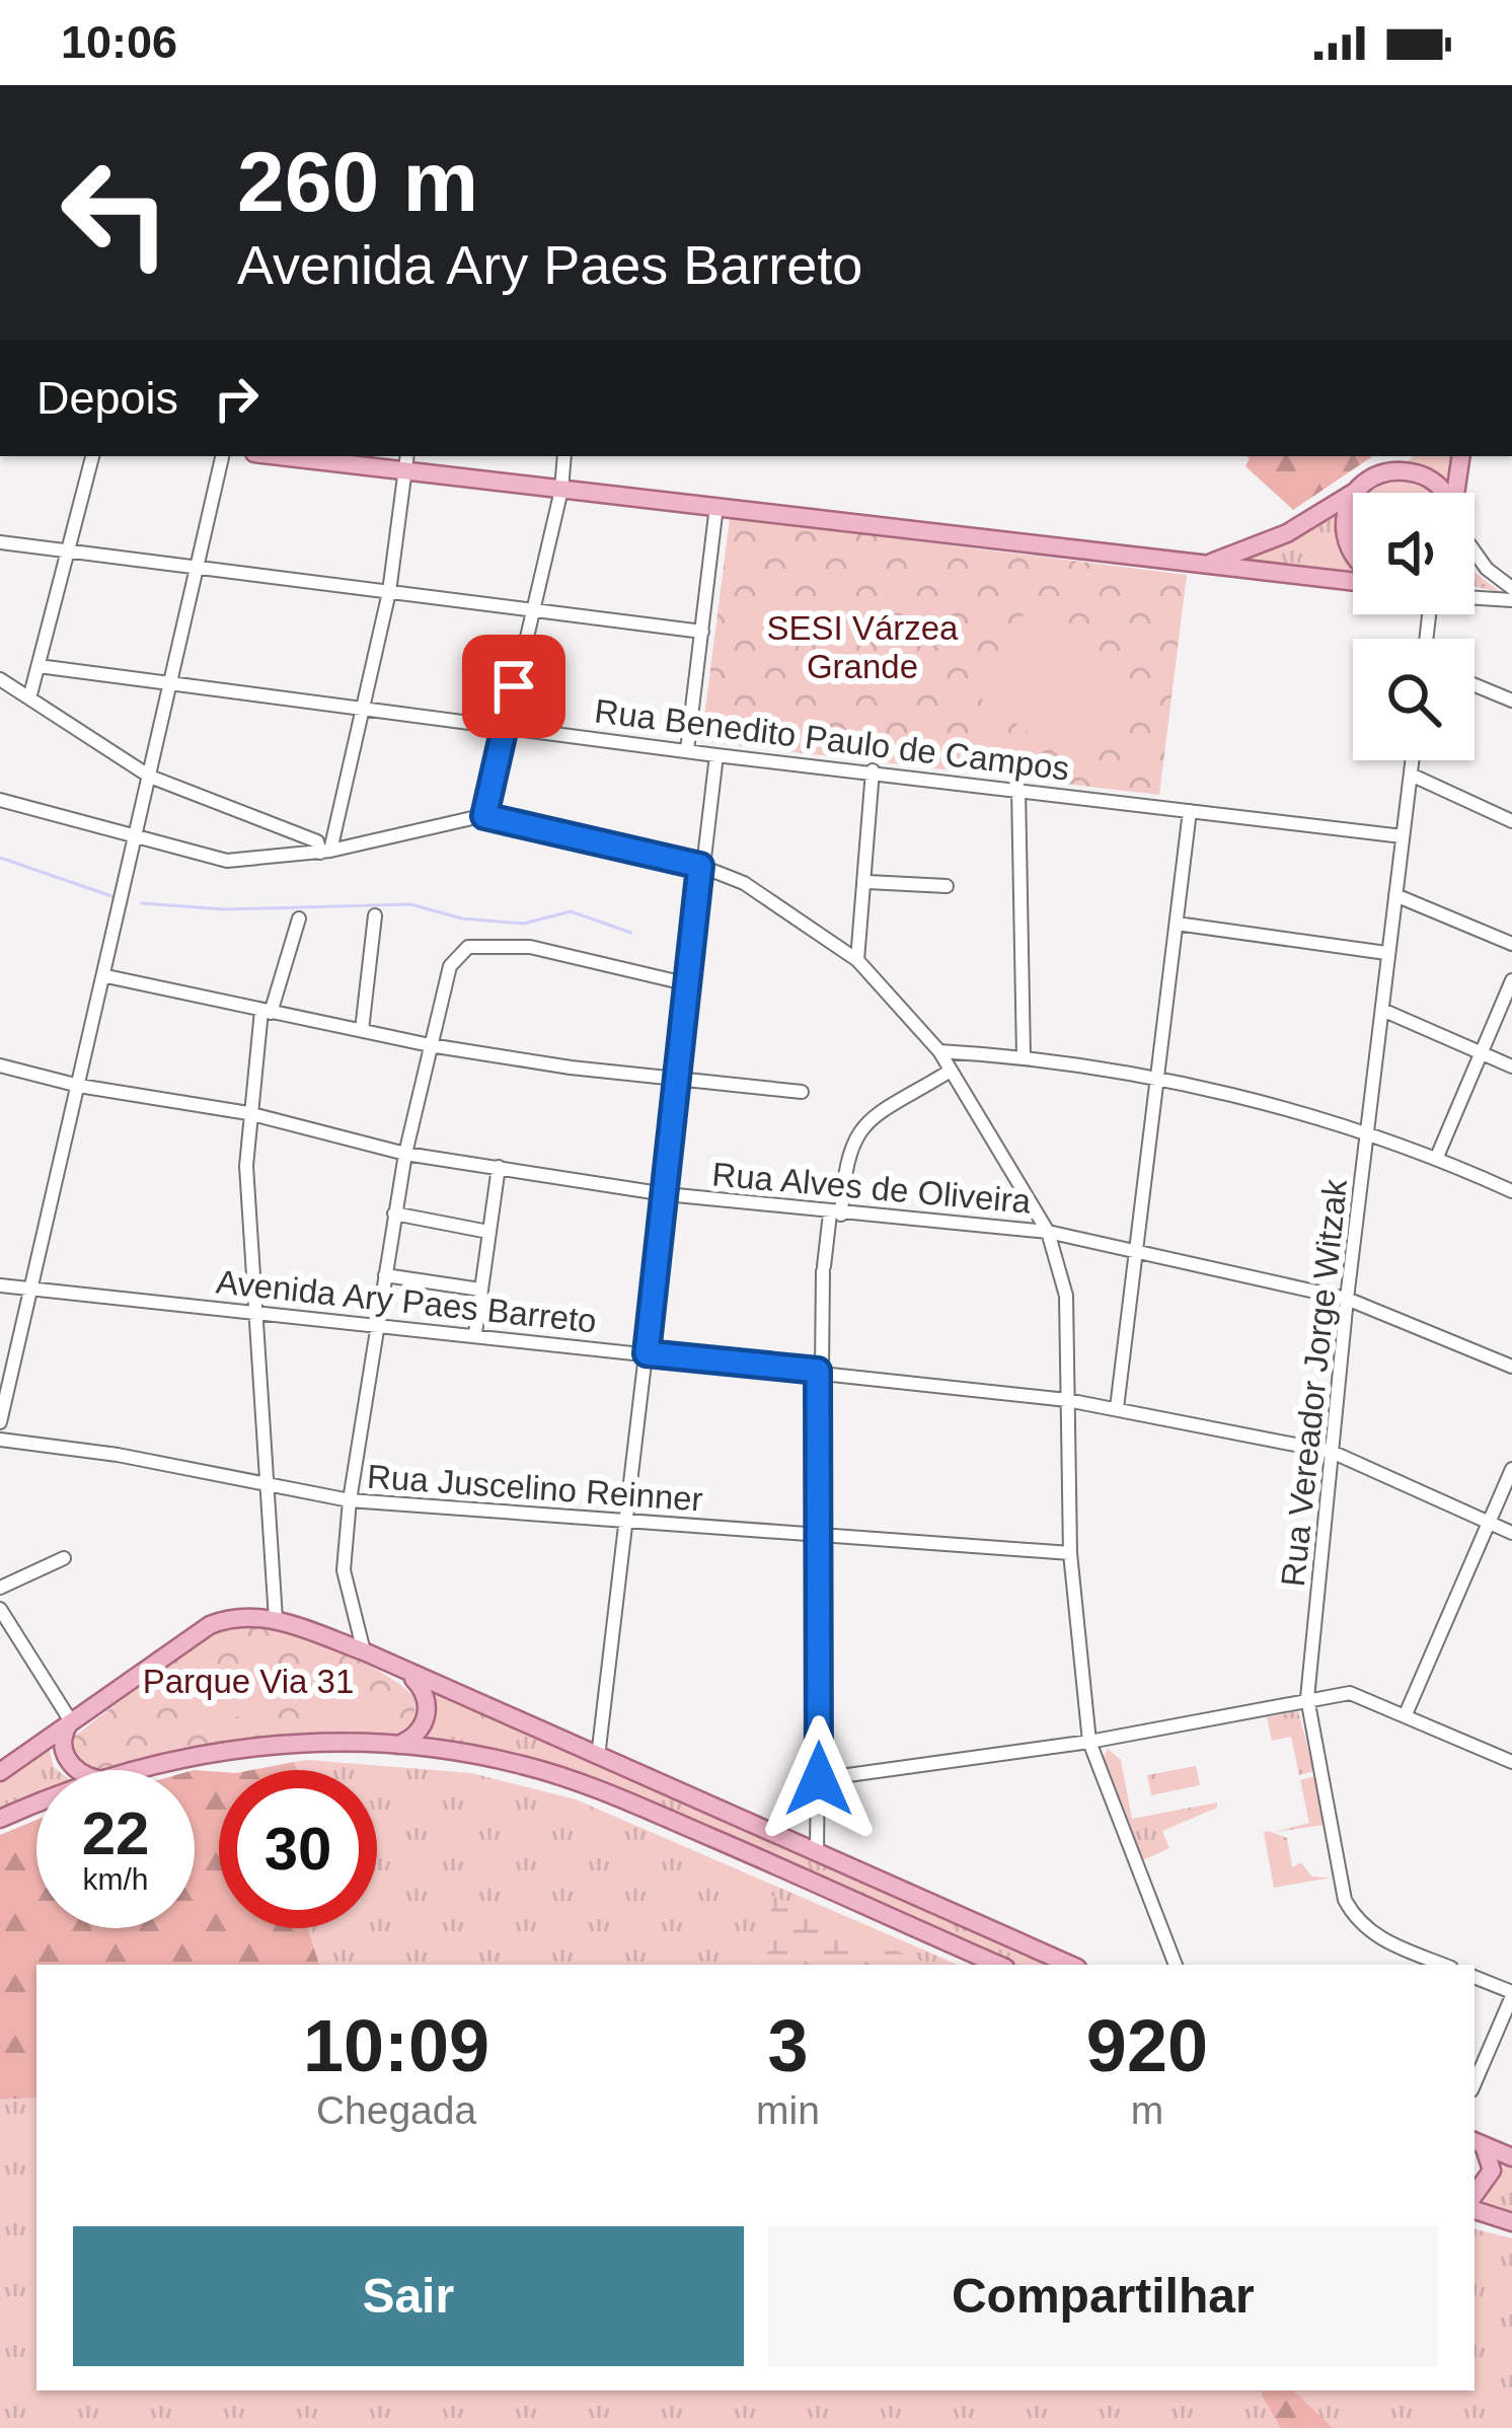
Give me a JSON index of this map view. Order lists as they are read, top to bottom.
{
  "streets": {
    "street": [
      "Rua Benedito Paulo de Campos",
      "Rua Alves de Oliveira",
      "Avenida Ary Paes Barreto",
      "Rua Vereador Jorge Witzak",
      "Rua Juscelino Reinner"
    ]
  },
  "crossings": [
    ["Rua Benedito Paulo de Campos", "Rua Vereador Jorge Witzak"],
    ["Rua Alves de Oliveira", "Rua Vereador Jorge Witzak"],
    ["Avenida Ary Paes Barreto", "Rua Vereador Jorge Witzak"]
  ],
  "parks": ["SESI Várzea Grande", "Parque Via 31"],
  "page": {
    "status": "10:06",
    "turn": ["260 m", "Avenida Ary Paes Barreto"],
    "then": "Depois",
    "speed": "22 km/h",
    "limit": "30",
    "eta": [
      "10:09",
      "Chegada",
      "3",
      "min",
      "920",
      "m"
    ],
    "buttons": ["Sair", "Compartilhar"]
  }
}
